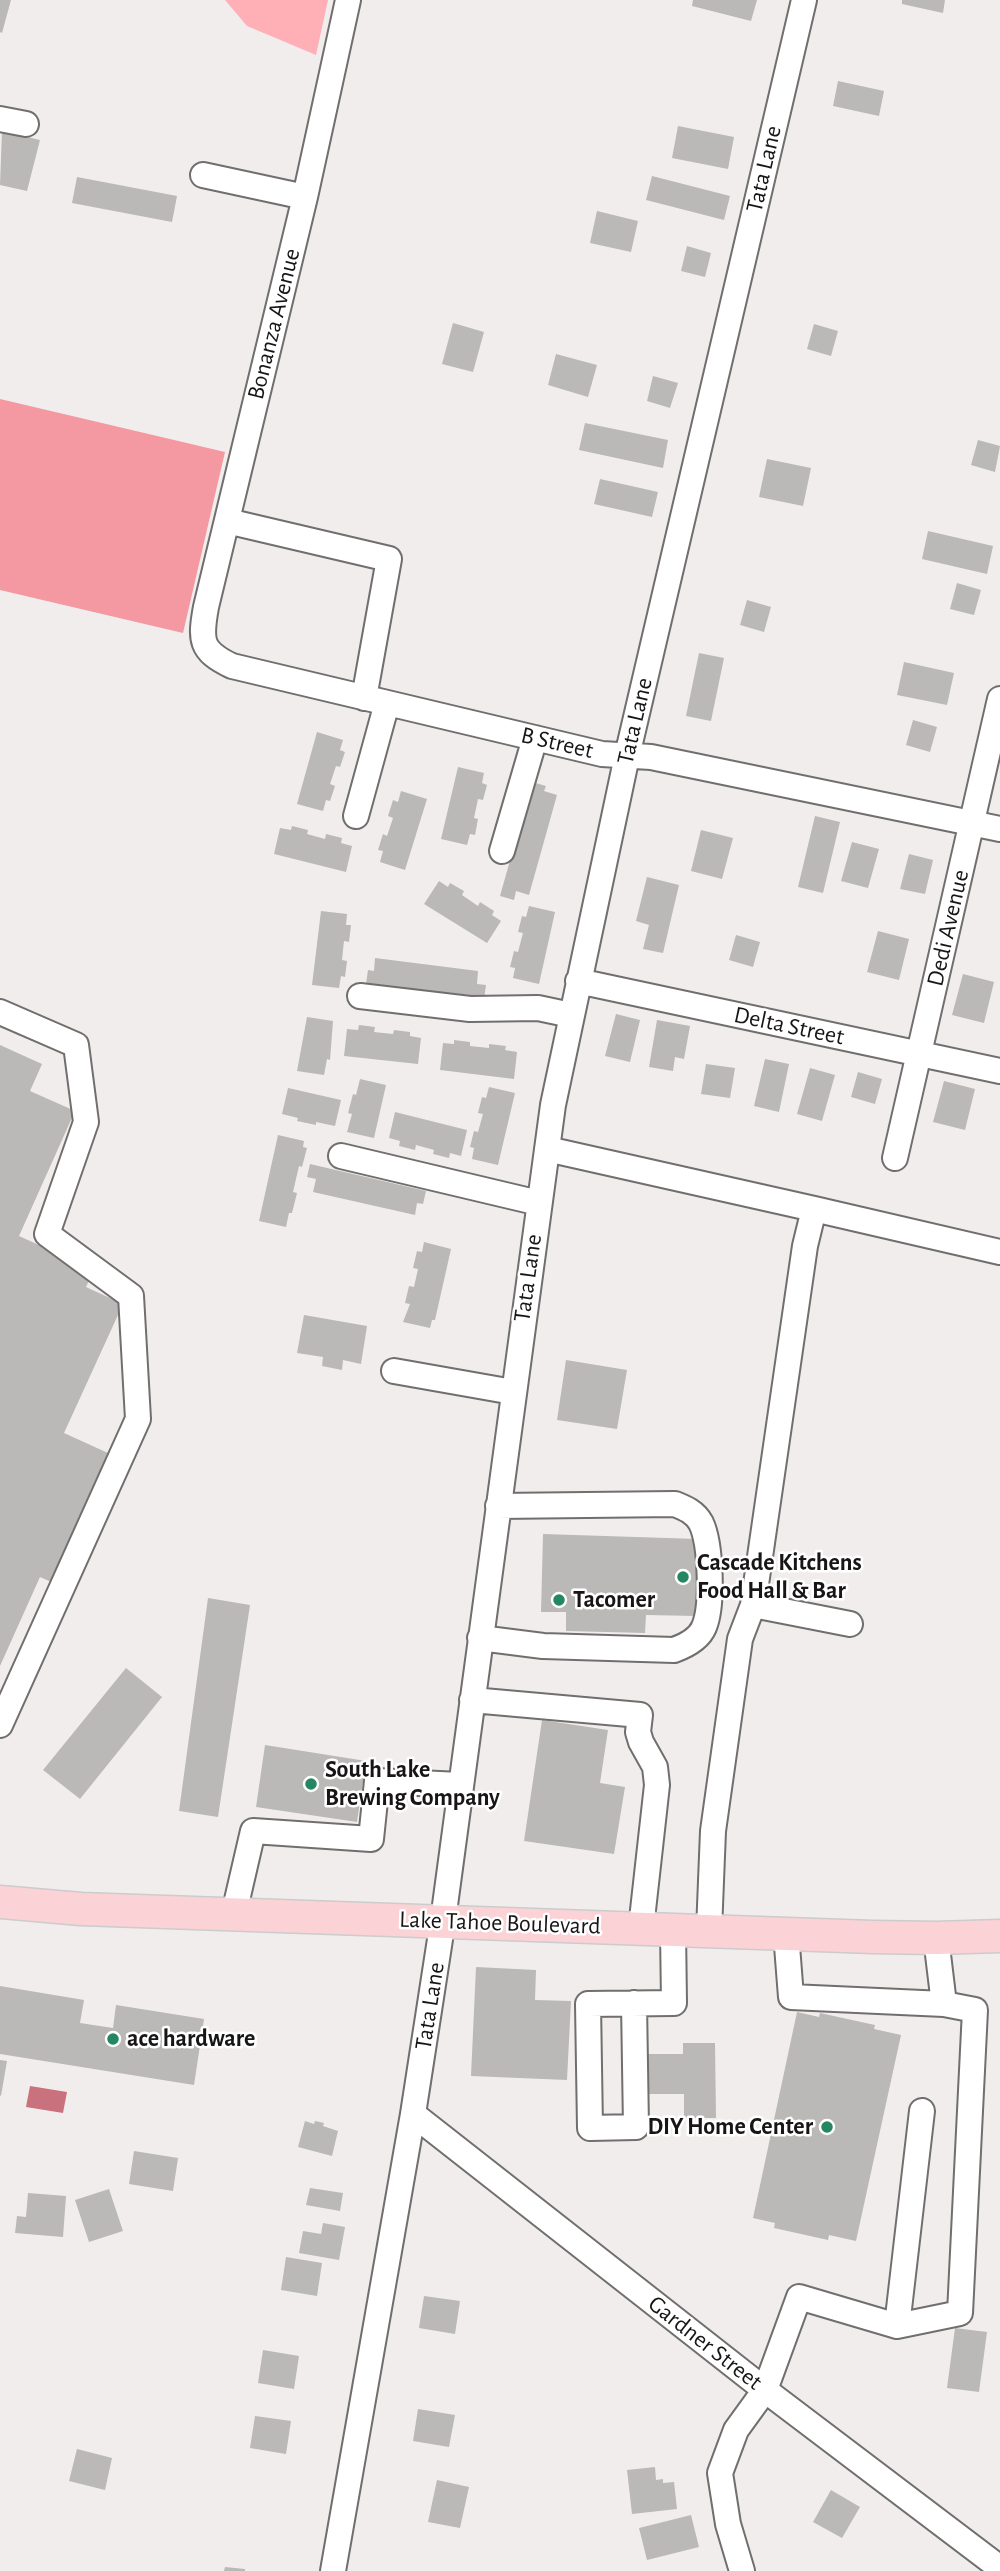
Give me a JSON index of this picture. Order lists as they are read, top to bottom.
{
  "streets": {
    "main road": ["Lake Tahoe Boulevard"],
    "street": [
      "Tata Lane",
      "Bonanza Avenue",
      "B Street",
      "Dedi Avenue",
      "Delta Street",
      "Gardner Street"
    ]
  },
  "crossings": [
    ["Tata Lane", "B Street"],
    ["Tata Lane", "Delta Street"],
    ["Tata Lane", "Lake Tahoe Boulevard"],
    ["Tata Lane", "Gardner Street"],
    ["Bonanza Avenue", "B Street"],
    ["B Street", "Dedi Avenue"],
    ["Dedi Avenue", "Delta Street"]
  ],
  "places": [
    "Cascade Kitchens Food Hall & Bar",
    "Tacomer",
    "South Lake Brewing Company",
    "ace hardware",
    "DIY Home Center"
  ]
}
